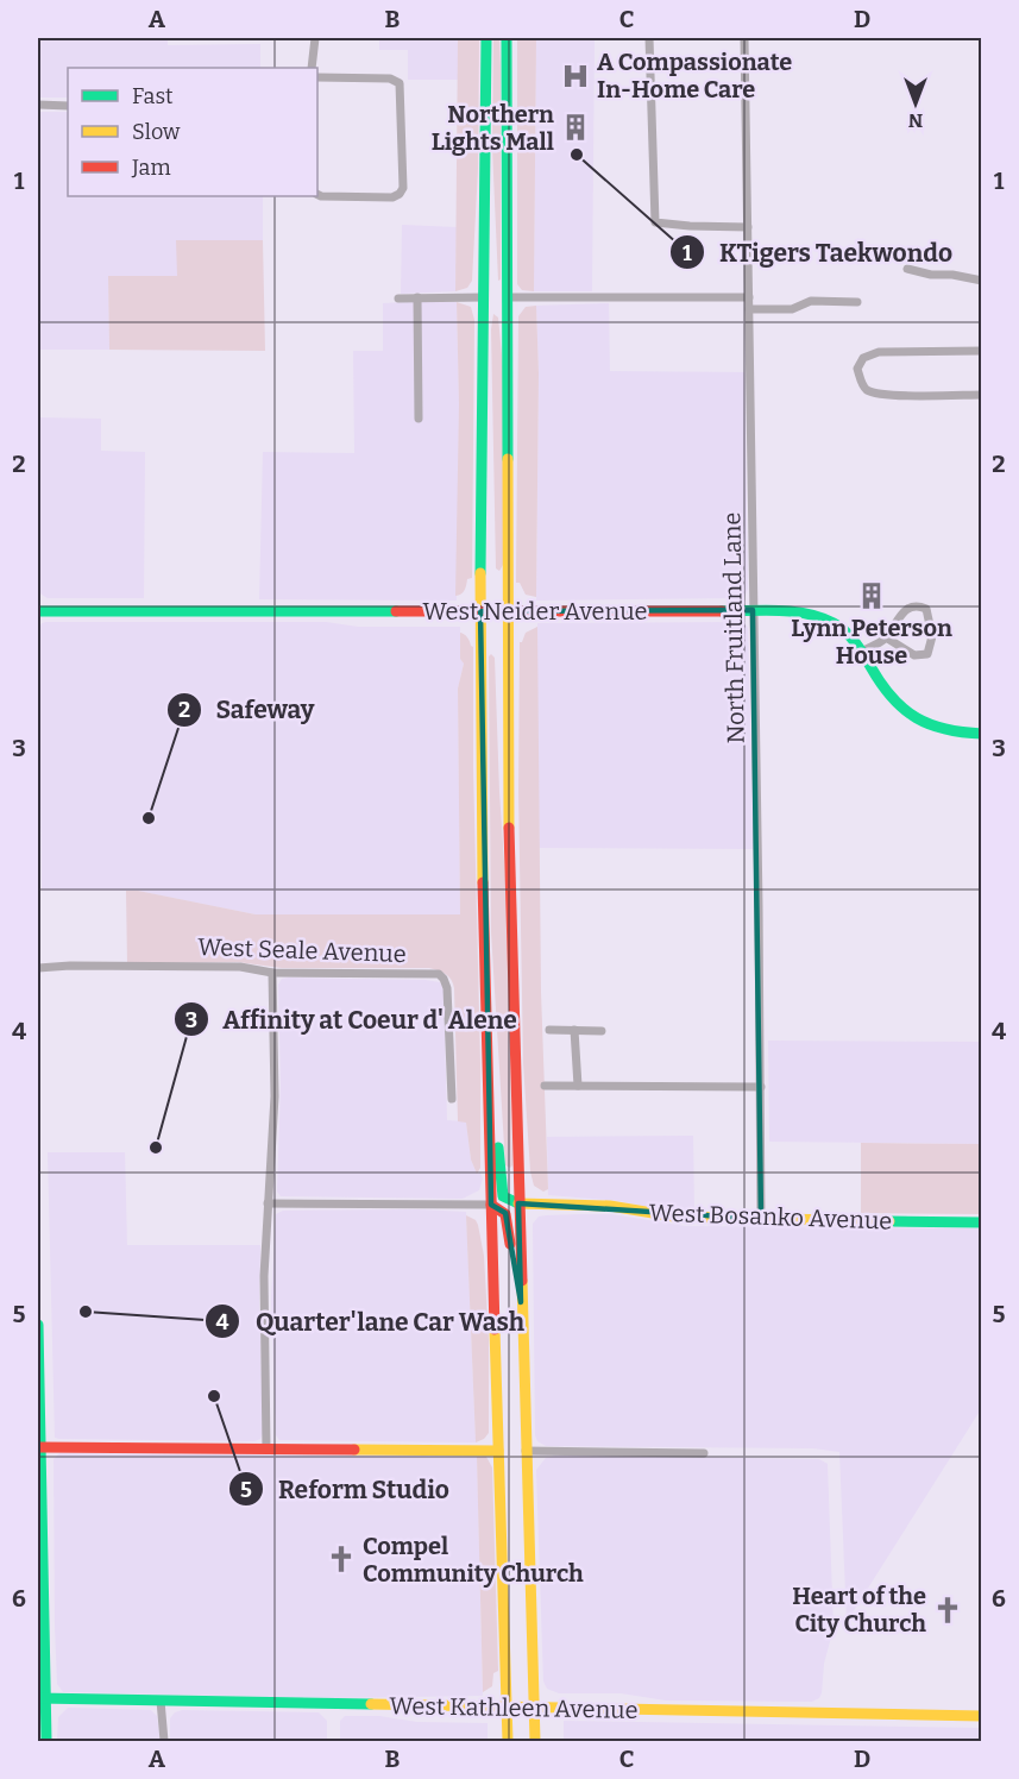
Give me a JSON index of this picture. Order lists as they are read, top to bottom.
{
  "streets": {
    "main road": ["West Neider Avenue", "West Bosanko Avenue", "West Kathleen Avenue"],
    "street": ["North Fruitland Lane", "West Seale Avenue"]
  },
  "crossings": [
    ["West Neider Avenue", "North Fruitland Lane"],
    ["North Fruitland Lane", "West Bosanko Avenue"]
  ],
  "places": {
    "hospital": ["A Compassionate In-Home Care"],
    "building": ["Northern Lights Mall", "Lynn Peterson House"],
    "other": [
      "KTigers Taekwondo",
      "Safeway",
      "Affinity at Coeur d' Alene",
      "Quarter'lane Car Wash",
      "Reform Studio"
    ],
    "church": ["Compel Community Church", "Heart of the City Church"]
  },
  "legend": ["Fast", "Slow", "Jam"],
  "north": "bottom",
  "grid": {
    "columns": [
      "A",
      "B",
      "C",
      "D"
    ],
    "rows": [
      "1",
      "2",
      "3",
      "4",
      "5",
      "6"
    ]
  }
}
